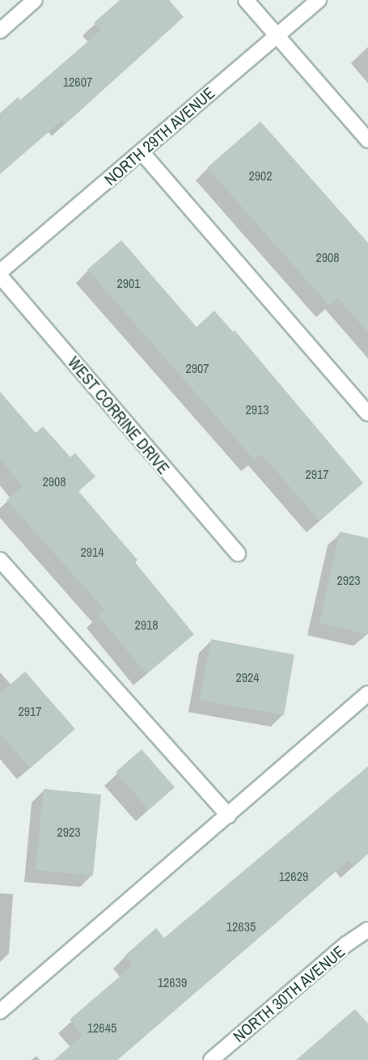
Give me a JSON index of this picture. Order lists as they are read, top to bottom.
{
  "streets": {
    "street": ["NORTH 29TH AVENUE", "WEST CORRINE DRIVE", "NORTH 30TH AVENUE"]
  },
  "house_numbers": [
    "12607",
    "2902",
    "2908",
    "2901",
    "2907",
    "2913",
    "2917",
    "2908",
    "2914",
    "2923",
    "2918",
    "2924",
    "2917",
    "2923",
    "12629",
    "12635",
    "12639",
    "12645"
  ]
}
